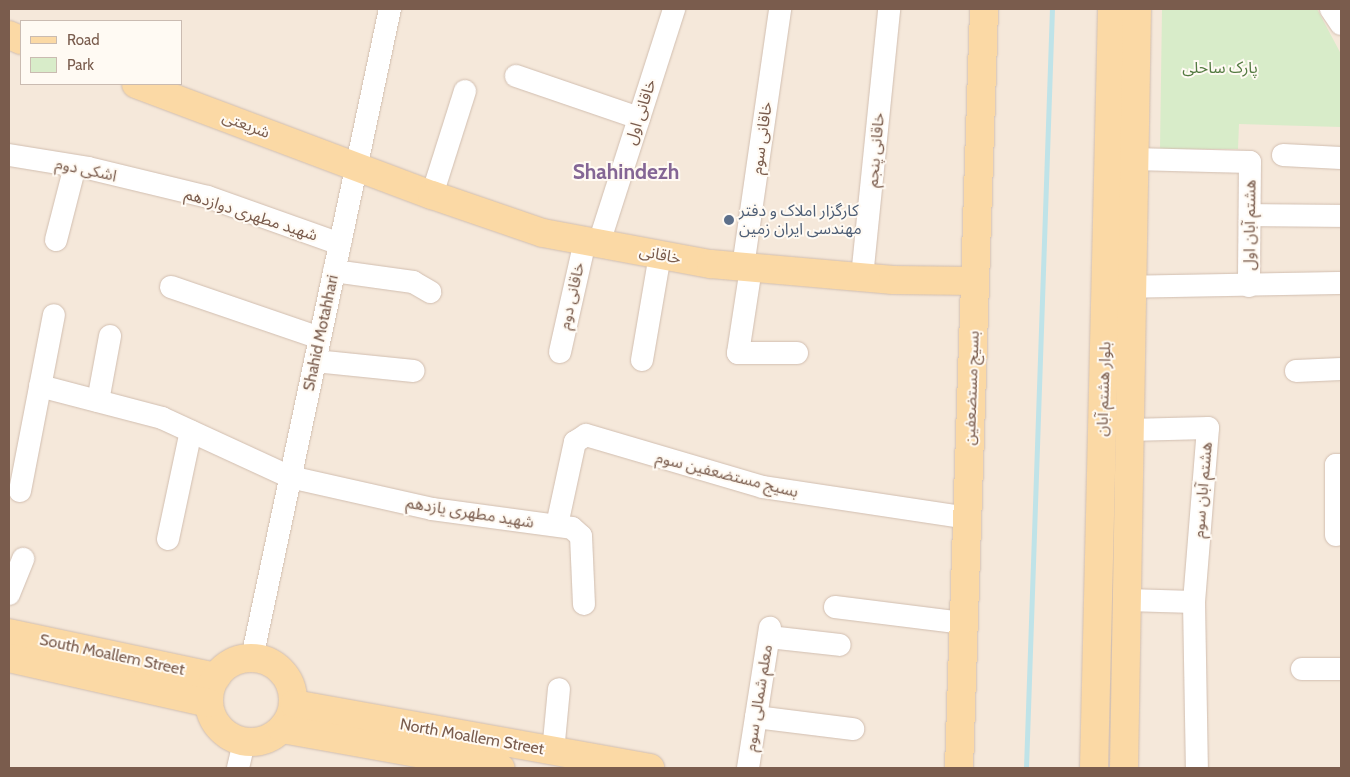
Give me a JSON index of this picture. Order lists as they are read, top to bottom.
{
  "streets": {
    "main road": [
      "شریعتی",
      "خاقانی",
      "بسیج مستضعفین",
      "بلوار هشتم آبان",
      "South Moallem Street",
      "North Moallem Street"
    ],
    "street": [
      "خاقانی اول",
      "خاقانی سوم",
      "خاقانی پنجم",
      "اشکی دوم",
      "شهید مطهری دوازدهم",
      "هشتم آبان اول",
      "خاقانی دوم",
      "Shahid Motahhari",
      "بسیج مستضعفین سوم",
      "هشتم آبان سوم",
      "شهید مطهری یازدهم",
      "معلم شمالی سوم"
    ]
  },
  "crossings": [
    ["خاقانی اول", "خاقانی"],
    ["خاقانی اول", "خاقانی دوم"],
    ["شریعتی", "خاقانی"],
    ["شریعتی", "Shahid Motahhari"],
    ["خاقانی سوم", "خاقانی"],
    ["خاقانی پنجم", "خاقانی"],
    ["اشکی دوم", "شهید مطهری دوازدهم"],
    ["شهید مطهری دوازدهم", "Shahid Motahhari"],
    ["هشتم آبان اول", "بلوار هشتم آبان"],
    ["خاقانی", "خاقانی دوم"],
    ["خاقانی", "Shahid Motahhari"],
    ["خاقانی", "بسیج مستضعفین"],
    ["Shahid Motahhari", "شهید مطهری یازدهم"],
    ["Shahid Motahhari", "South Moallem Street"],
    ["Shahid Motahhari", "North Moallem Street"],
    ["بسیج مستضعفین", "بسیج مستضعفین سوم"],
    ["بلوار هشتم آبان", "هشتم آبان سوم"],
    ["بسیج مستضعفین سوم", "شهید مطهری یازدهم"],
    ["South Moallem Street", "North Moallem Street"]
  ],
  "districts": ["Shahindezh"],
  "parks": ["پارک ساحلی"],
  "places": ["کارگزار املاک و دفتر مهندسی ایران زمین"],
  "legend": ["Road", "Park"]
}
